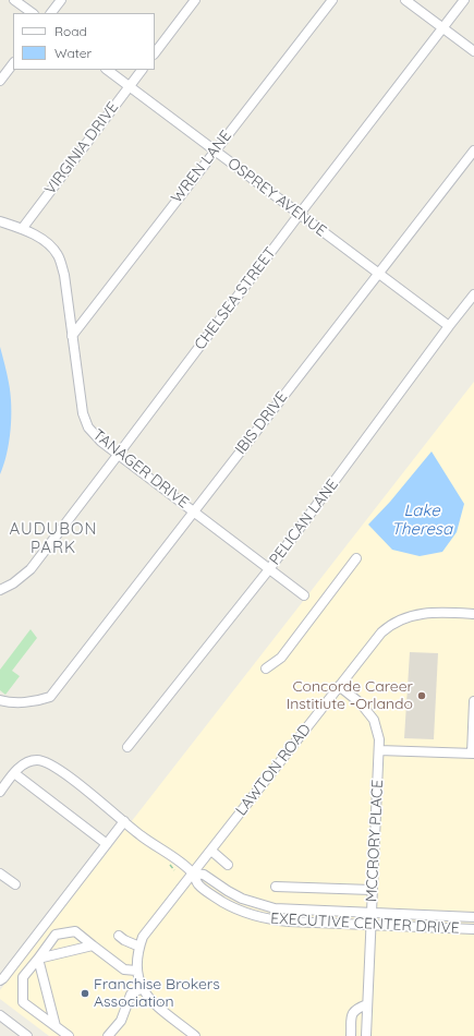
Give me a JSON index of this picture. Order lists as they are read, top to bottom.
{
  "streets": {
    "street": [
      "VIRGINIA DRIVE",
      "WREN LANE",
      "OSPREY AVENUE",
      "CHELSEA STREET",
      "IBIS DRIVE",
      "TANAGER DRIVE",
      "PELICAN LANE",
      "LAWTON ROAD",
      "MCCRORY PLACE",
      "EXECUTIVE CENTER DRIVE"
    ]
  },
  "crossings": [
    ["VIRGINIA DRIVE", "OSPREY AVENUE"],
    ["VIRGINIA DRIVE", "TANAGER DRIVE"],
    ["WREN LANE", "OSPREY AVENUE"],
    ["WREN LANE", "TANAGER DRIVE"],
    ["OSPREY AVENUE", "CHELSEA STREET"],
    ["OSPREY AVENUE", "IBIS DRIVE"],
    ["OSPREY AVENUE", "PELICAN LANE"],
    ["CHELSEA STREET", "TANAGER DRIVE"],
    ["IBIS DRIVE", "TANAGER DRIVE"],
    ["TANAGER DRIVE", "PELICAN LANE"],
    ["LAWTON ROAD", "MCCRORY PLACE"],
    ["LAWTON ROAD", "EXECUTIVE CENTER DRIVE"],
    ["MCCRORY PLACE", "EXECUTIVE CENTER DRIVE"]
  ],
  "districts": ["AUDUBON PARK"],
  "water": ["Lake Theresa"],
  "places": ["Concorde Career Institiute -Orlando", "Franchise Brokers Association"],
  "legend": ["Road", "Water"]
}
